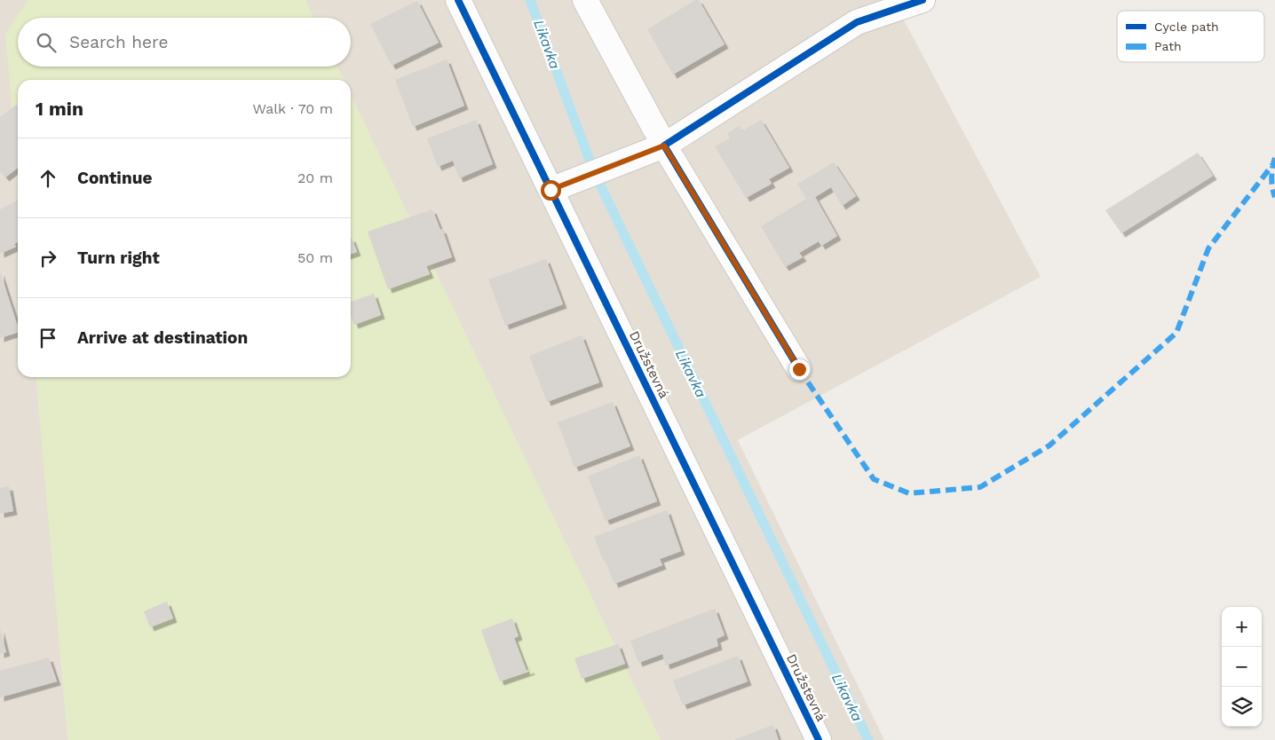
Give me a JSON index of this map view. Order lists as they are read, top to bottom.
{
  "streets": {
    "street": ["Družstevná"]
  },
  "water": ["Likavka"],
  "legend": ["Cycle path", "Path"],
  "page": {
    "search": "Search here",
    "heading": ["1 min", "Walk · 70 m"],
    "list": [
      ["Continue", "20 m"],
      ["Turn right", "50 m"],
      "Arrive at destination"
    ],
    "map_buttons": ["+", "−"]
  }
}
